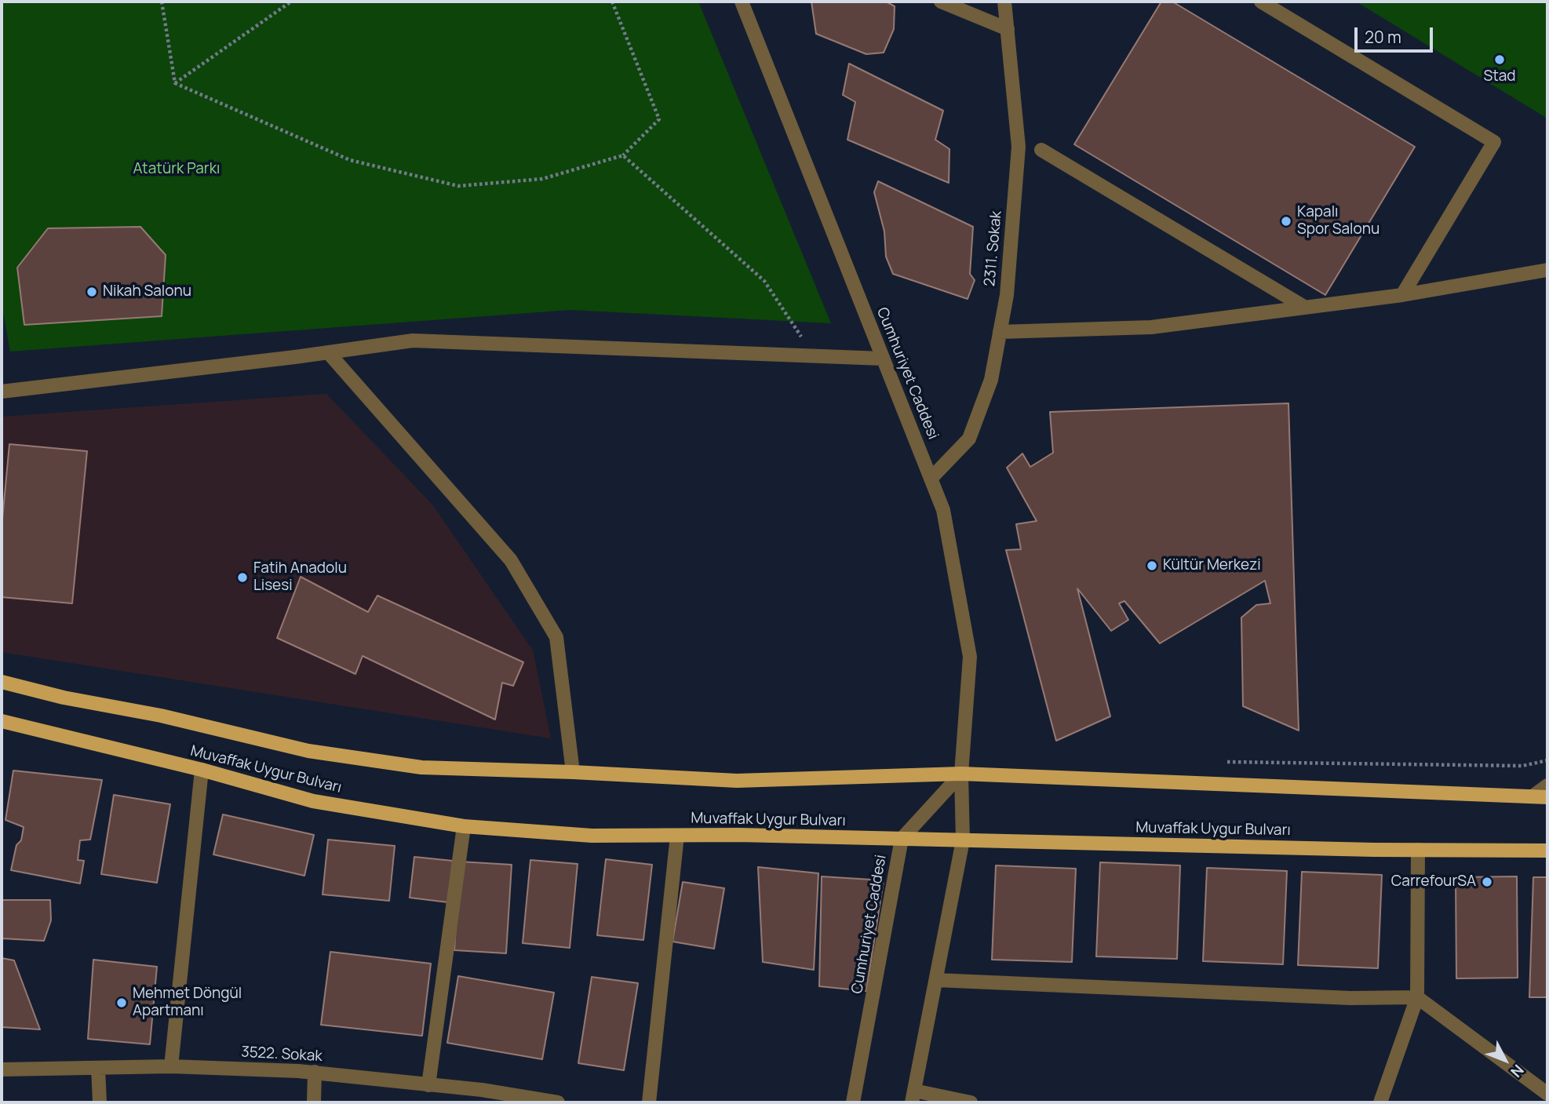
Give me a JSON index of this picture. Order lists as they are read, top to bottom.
{
  "streets": {
    "main road": ["Muvaffak Uygur Bulvarı"],
    "street": ["2311. Sokak", "Cumhuriyet Caddesi", "3522. Sokak"]
  },
  "crossings": [
    ["2311. Sokak", "Cumhuriyet Caddesi"],
    ["Cumhuriyet Caddesi", "Muvaffak Uygur Bulvarı"]
  ],
  "parks": ["Atatürk Parkı"],
  "places": [
    "Stad",
    "Kapalı Spor Salonu",
    "Nikah Salonu",
    "Kültür Merkezi",
    "Fatih Anadolu Lisesi",
    "CarrefourSA",
    "Mehmet Döngül Apartmanı"
  ],
  "scale_bar": "20 m",
  "north": "bottom right"
}
